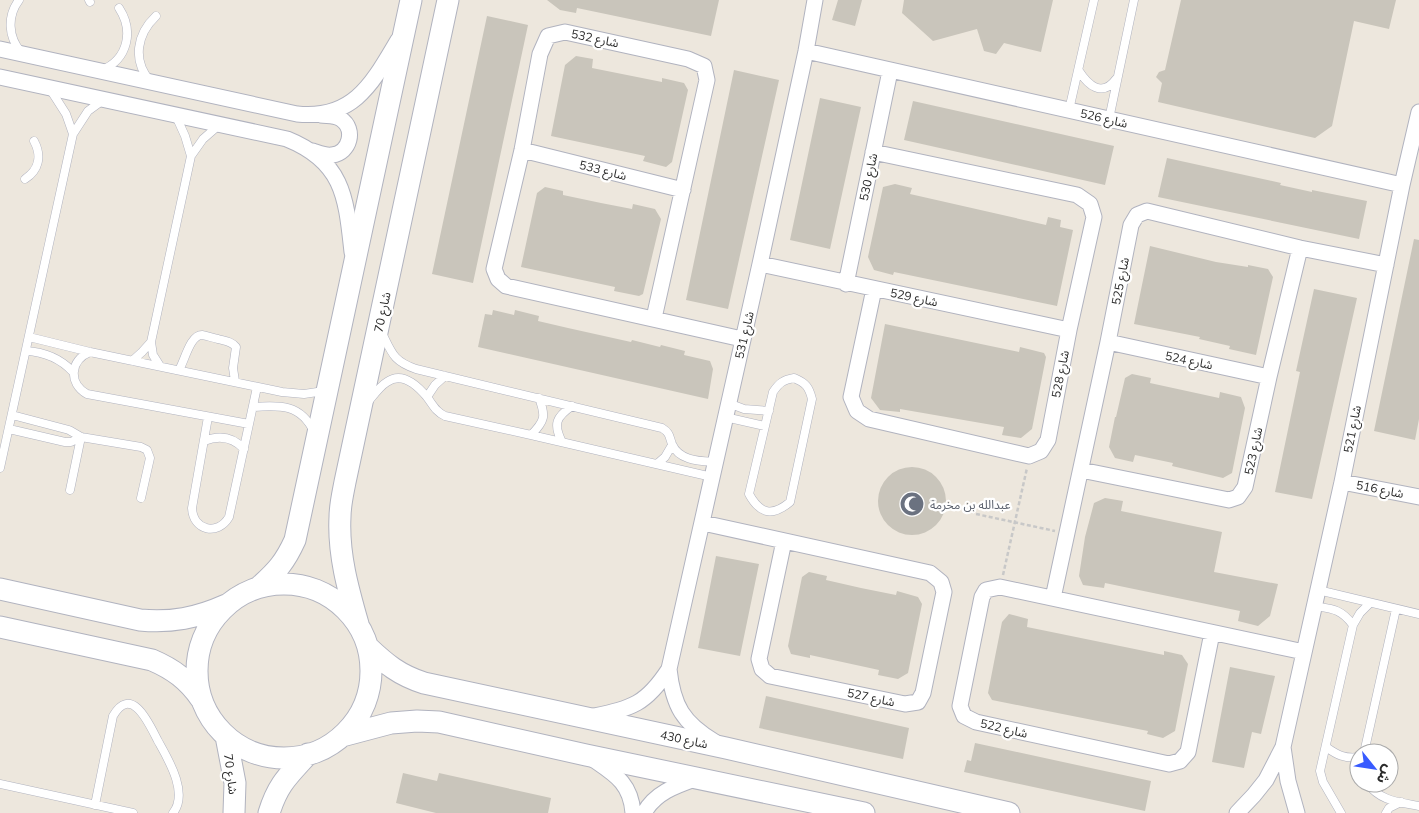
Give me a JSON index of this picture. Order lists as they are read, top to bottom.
{
  "streets": {
    "main road": ["شارع 70", "شارع 430"],
    "street": [
      "شارع 532",
      "شارع 526",
      "شارع 533",
      "شارع 530",
      "شارع 525",
      "شارع 529",
      "شارع 531",
      "شارع 524",
      "شارع 528",
      "شارع 521",
      "شارع 523",
      "شارع 516",
      "شارع 527",
      "شارع 522"
    ]
  },
  "crossings": [
    ["شارع 532", "شارع 533"],
    ["شارع 532", "شارع 531"],
    ["شارع 526", "شارع 530"],
    ["شارع 526", "شارع 531"],
    ["شارع 526", "شارع 521"],
    ["شارع 530", "شارع 529"],
    ["شارع 530", "شارع 528"],
    ["شارع 525", "شارع 524"],
    ["شارع 525", "شارع 521"],
    ["شارع 525", "شارع 523"],
    ["شارع 529", "شارع 531"],
    ["شارع 529", "شارع 528"],
    ["شارع 70", "شارع 430"],
    ["شارع 531", "شارع 527"],
    ["شارع 531", "شارع 430"],
    ["شارع 524", "شارع 523"],
    ["شارع 521", "شارع 516"]
  ],
  "places": {
    "mosque": ["عبدالله بن مخرمة"]
  },
  "north": "bottom right"
}
